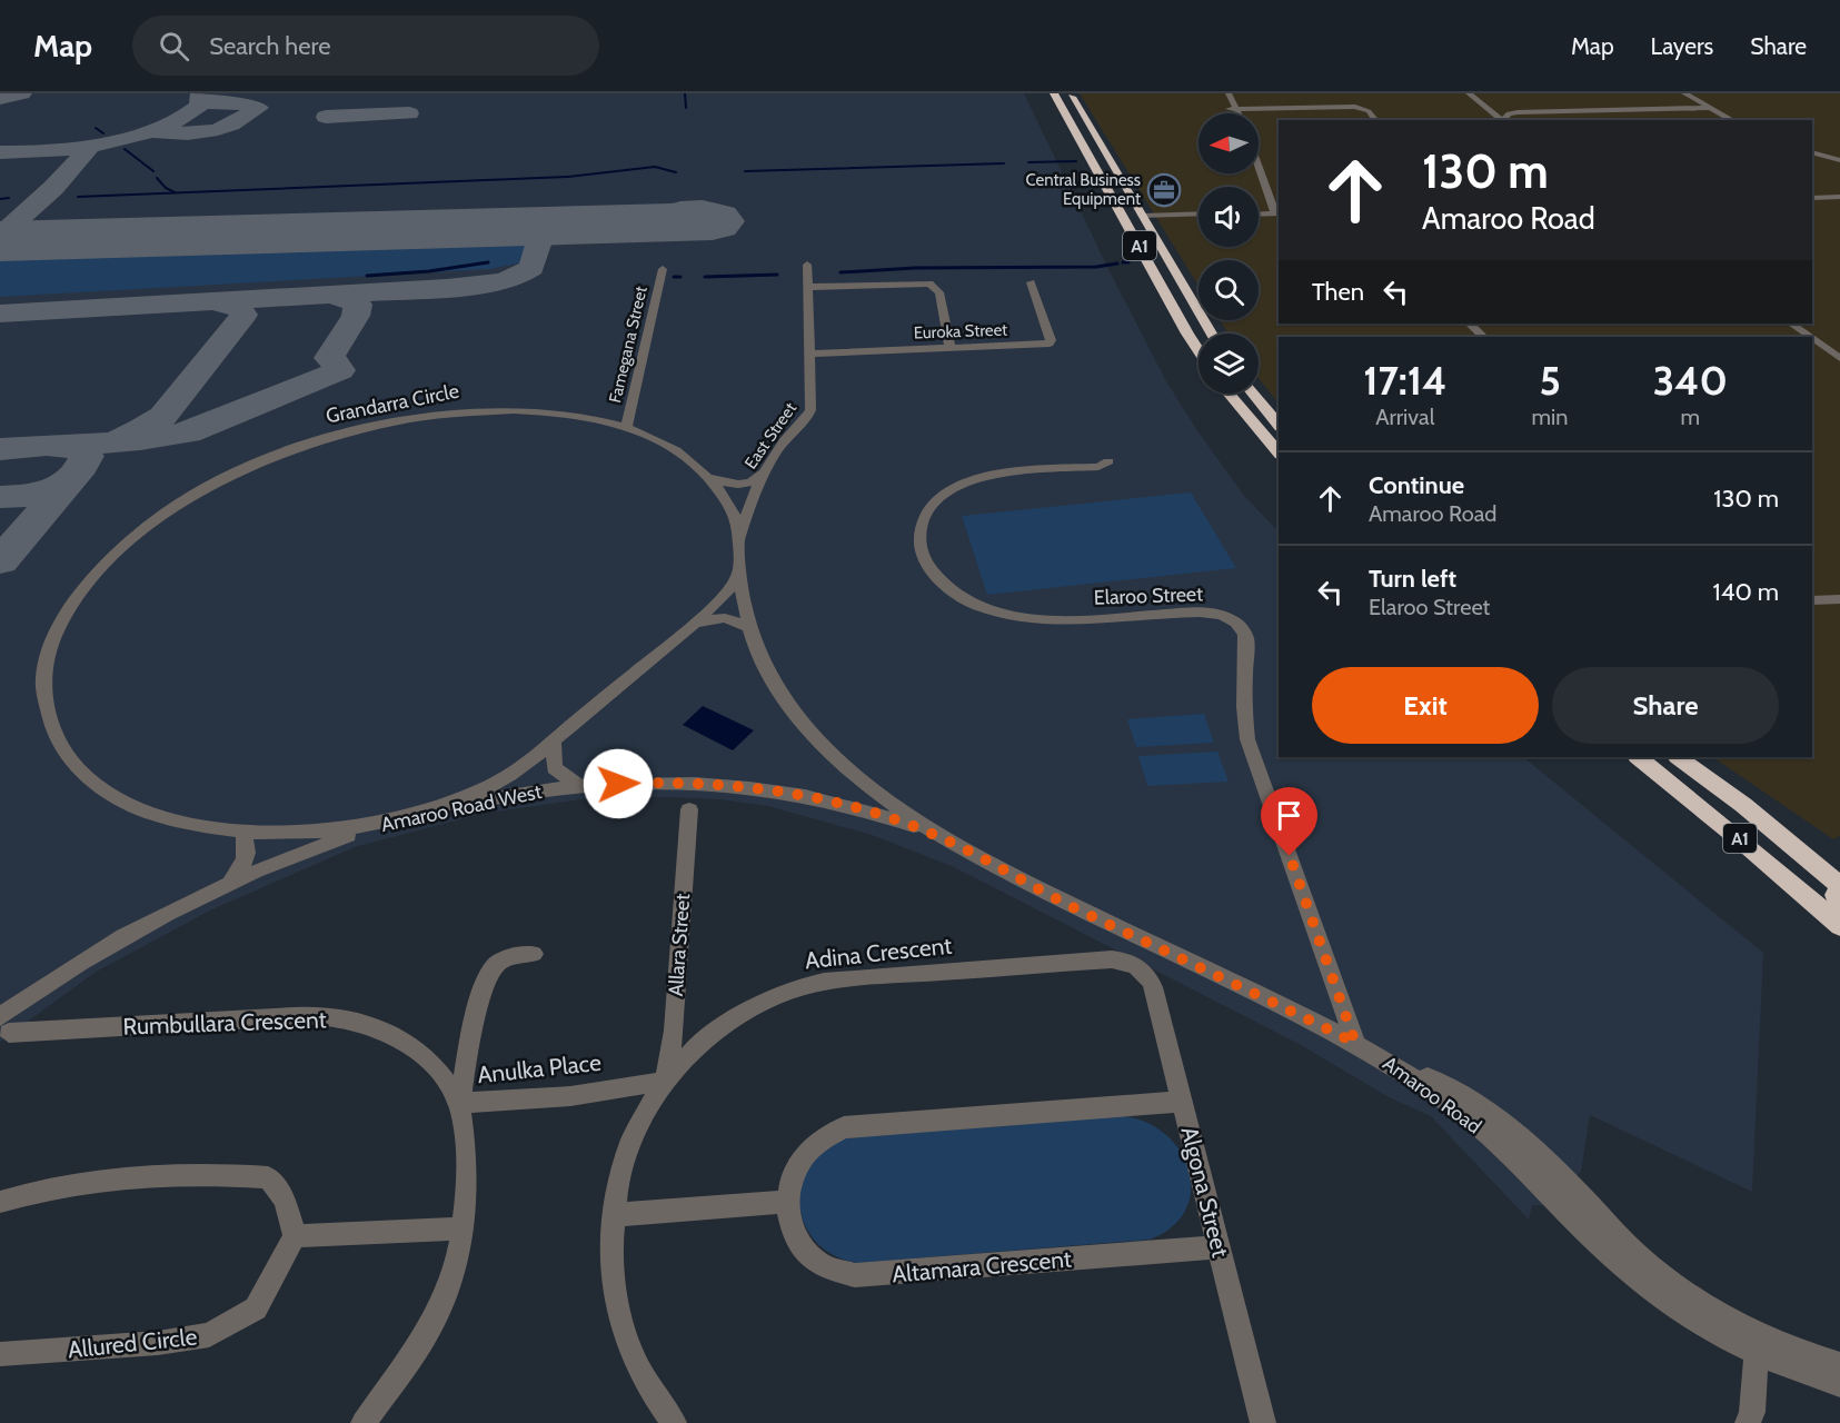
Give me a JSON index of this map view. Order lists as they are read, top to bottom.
{
  "streets": {
    "highway": ["A1"],
    "street": [
      "Euroka Street",
      "Famegana Street",
      "Grandarra Circle",
      "East Street",
      "Elaroo Street",
      "Amaroo Road West",
      "Allara Street",
      "Adina Crescent",
      "Rumbullara Crescent",
      "Anulka Place",
      "Amaroo Road",
      "Algona Street",
      "Altamara Crescent",
      "Allured Circle"
    ]
  },
  "crossings": [
    ["Euroka Street", "East Street"],
    ["Famegana Street", "Grandarra Circle"],
    ["Grandarra Circle", "East Street"],
    ["Grandarra Circle", "Amaroo Road West"],
    ["Grandarra Circle", "Amaroo Road"],
    ["Elaroo Street", "Amaroo Road"],
    ["Amaroo Road West", "Rumbullara Crescent"],
    ["Amaroo Road West", "Amaroo Road"],
    ["Allara Street", "Adina Crescent"],
    ["Allara Street", "Anulka Place"],
    ["Adina Crescent", "Anulka Place"],
    ["Adina Crescent", "Algona Street"],
    ["Rumbullara Crescent", "Anulka Place"],
    ["Algona Street", "Altamara Crescent"]
  ],
  "places": {
    "office": ["Central Business Equipment"]
  },
  "north": "left",
  "page": {
    "header": "Map",
    "search": "Search here",
    "nav": ["Map", "Layers", "Share"],
    "turn": ["130 m", "Amaroo Road"],
    "then": "Then",
    "eta": [
      "17:14",
      "Arrival",
      "5",
      "min",
      "340",
      "m"
    ],
    "list": [
      {
        "name": "Continue",
        "note": "Amaroo Road",
        "value": "130 m"
      },
      {
        "name": "Turn left",
        "note": "Elaroo Street",
        "value": "140 m"
      }
    ],
    "buttons": ["Exit", "Share"]
  }
}
